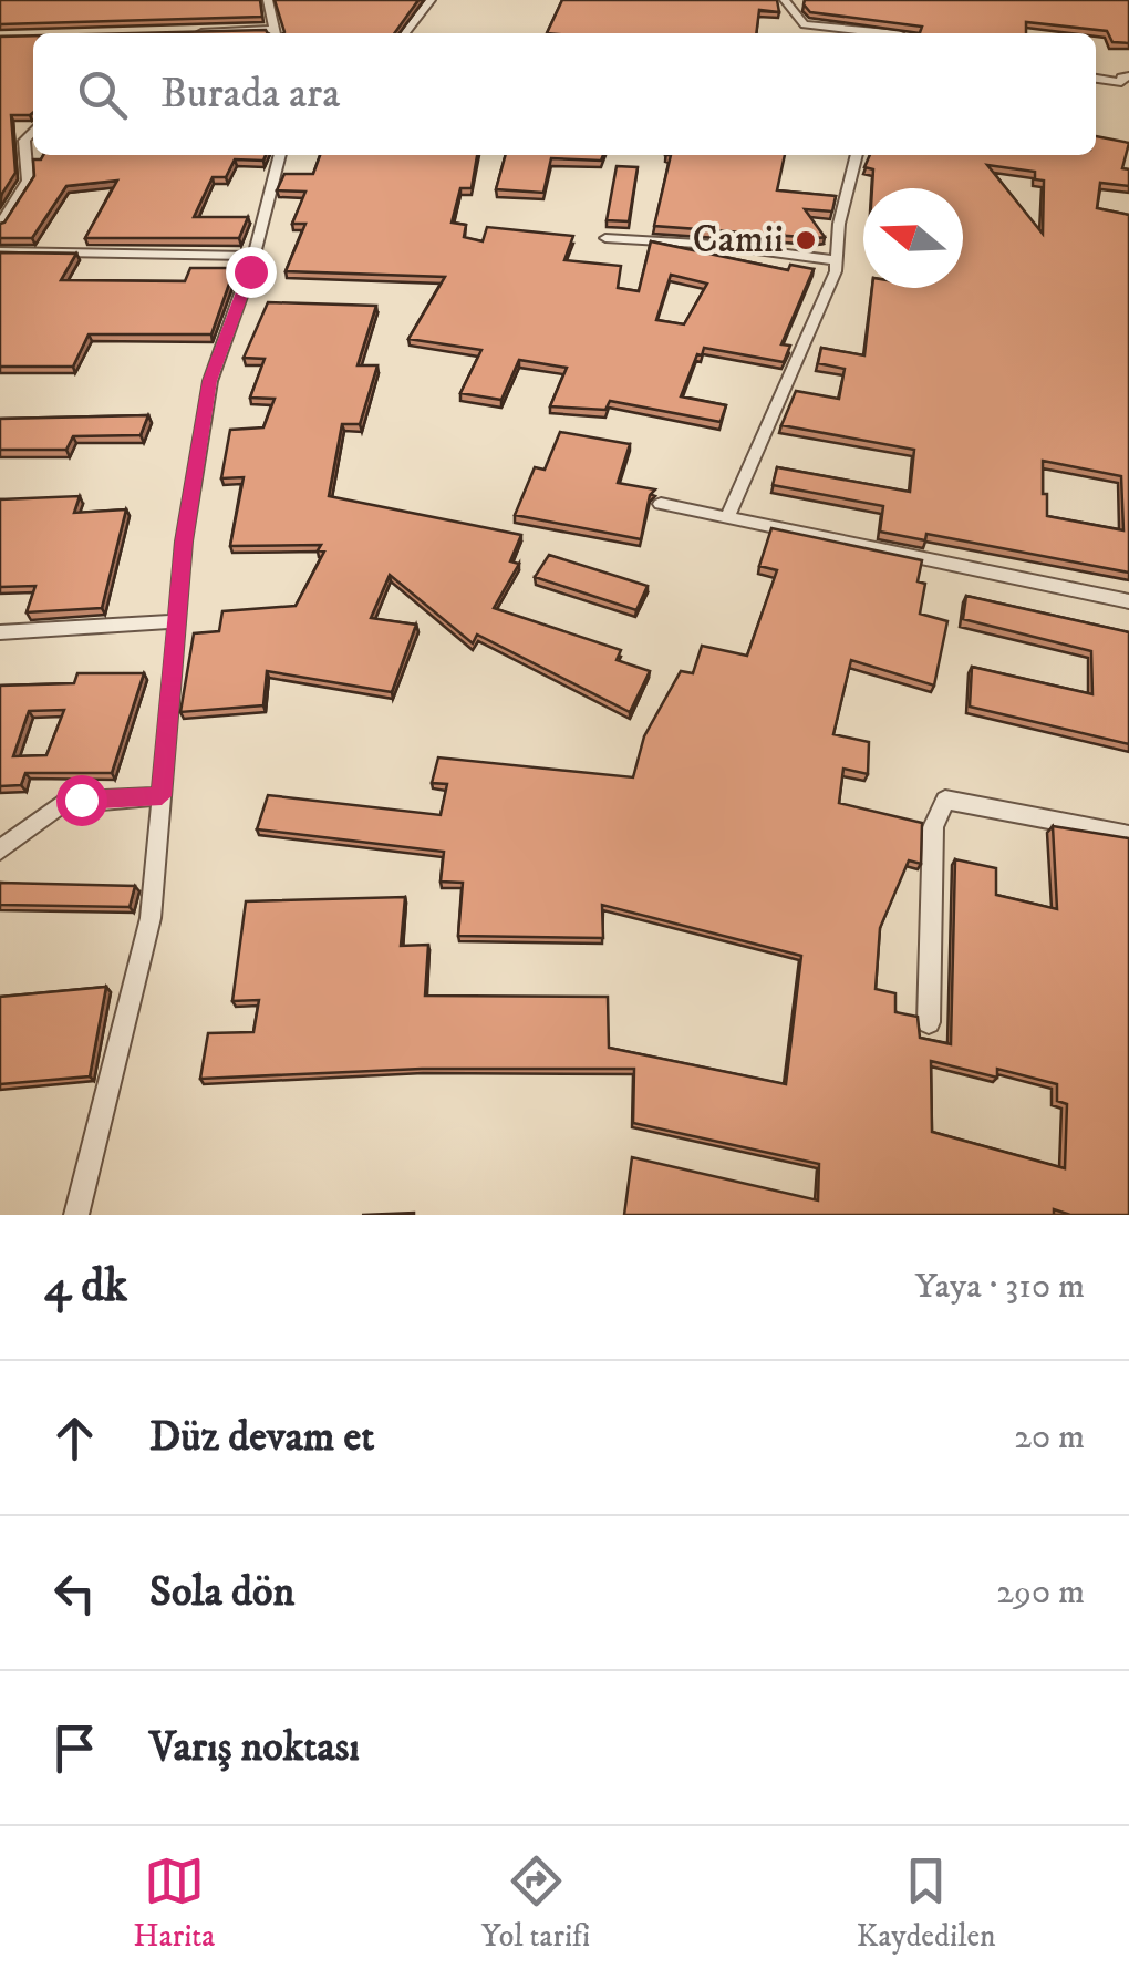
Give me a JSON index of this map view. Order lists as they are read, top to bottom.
{
  "places": ["Camii"],
  "north": "left",
  "page": {
    "search": "Burada ara",
    "heading": ["4 dk", "Yaya · 310 m"],
    "list": [
      ["Düz devam et", "20 m"],
      ["Sola dön", "290 m"],
      "Varış noktası"
    ],
    "nav": ["Harita", "Yol tarifi", "Kaydedilen"]
  }
}
